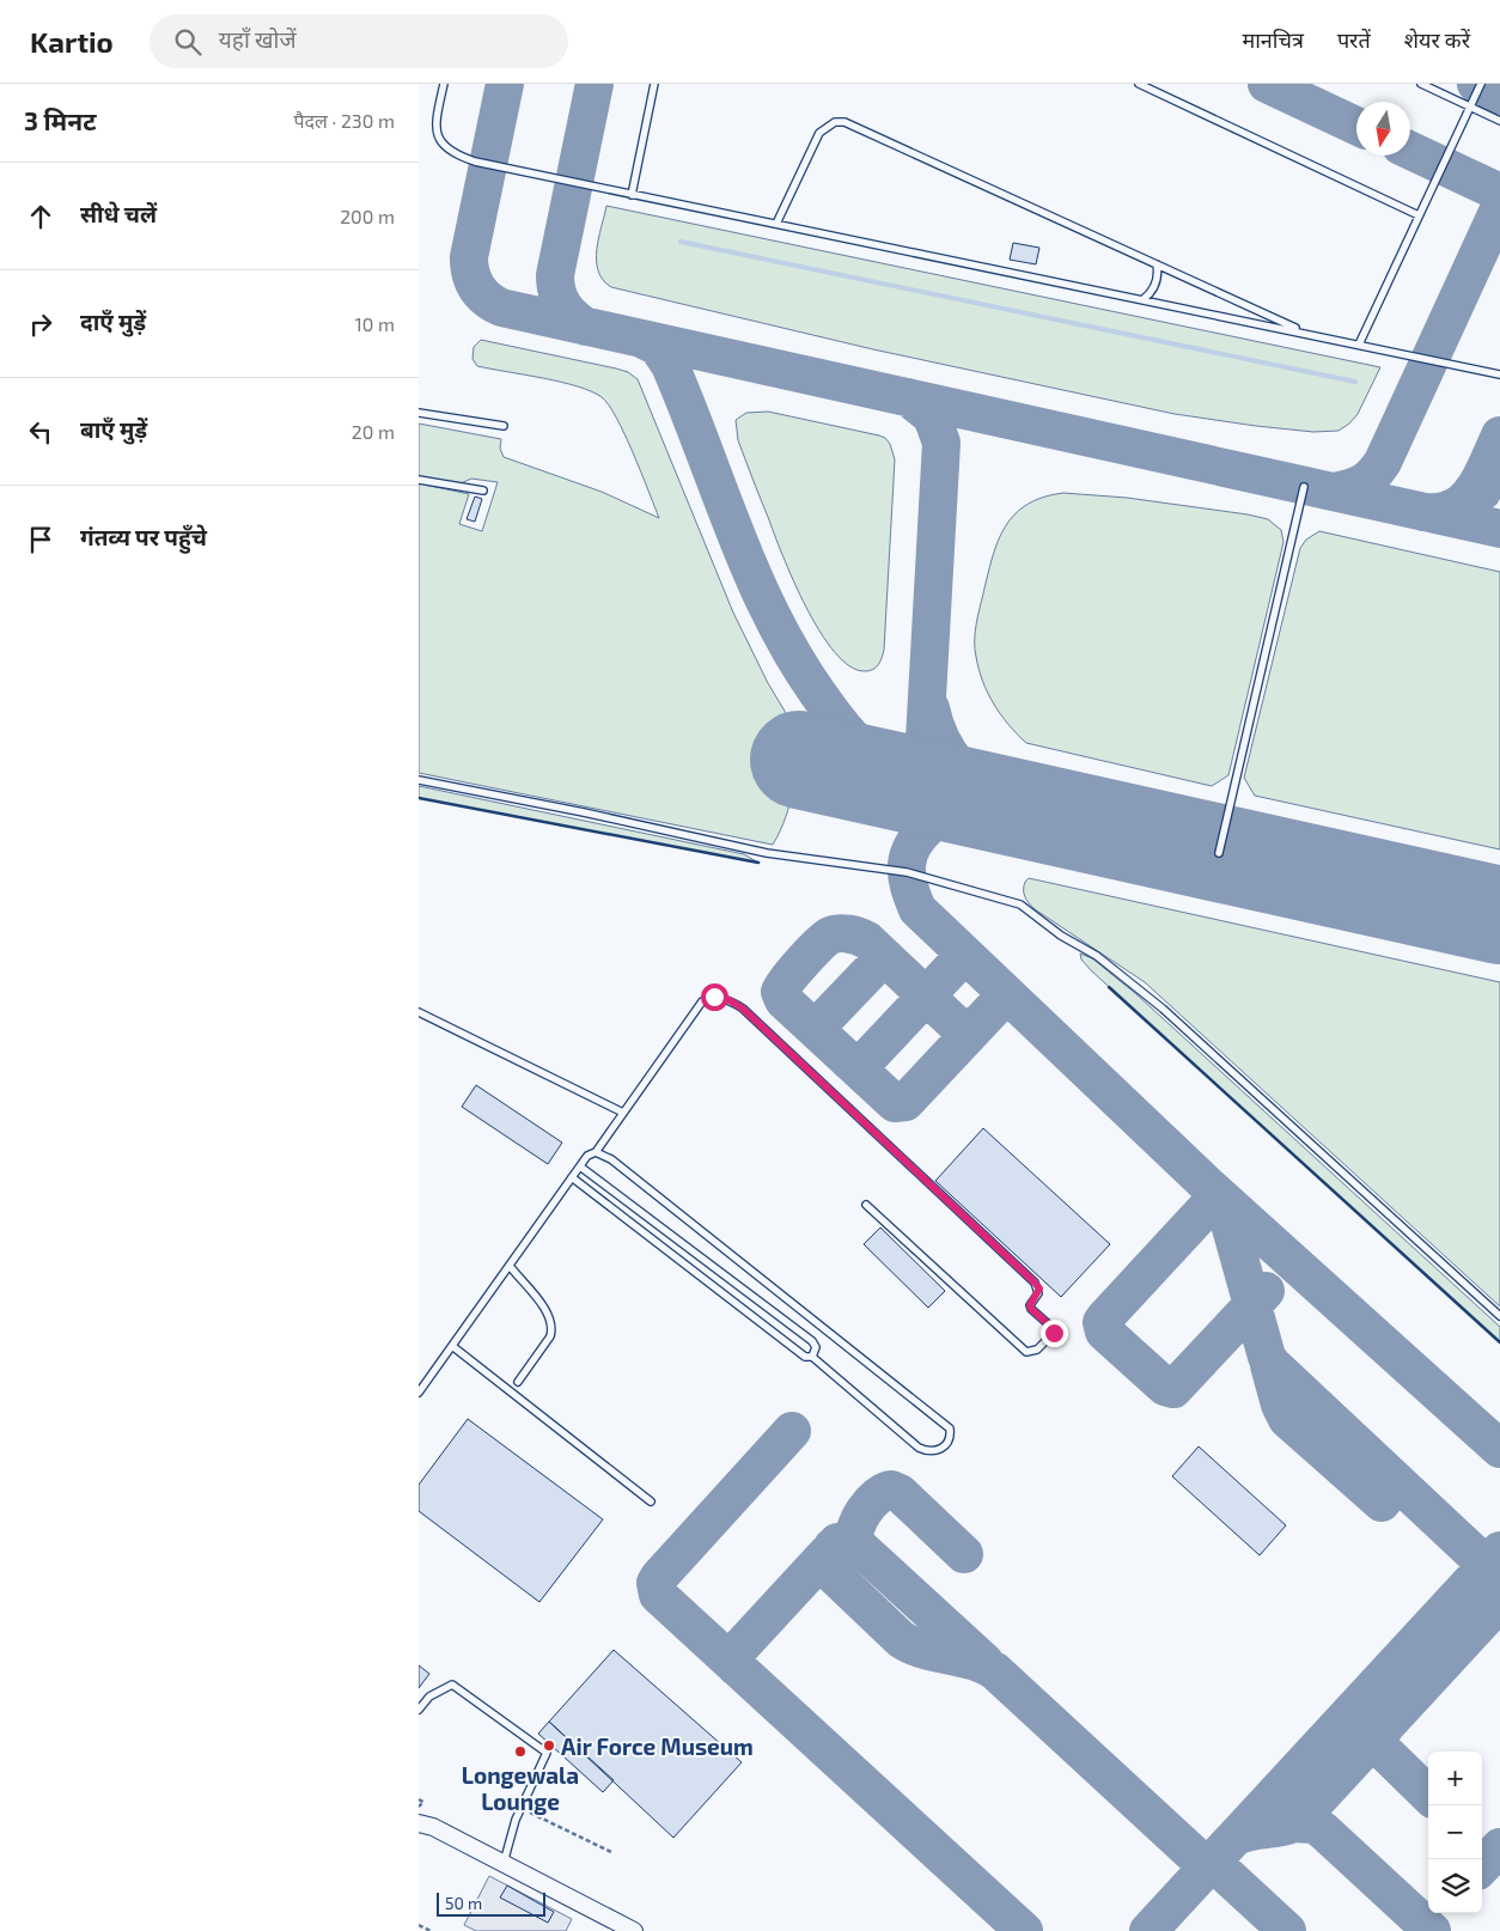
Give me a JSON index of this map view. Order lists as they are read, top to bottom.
{
  "places": ["Air Force Museum", "Longewala Lounge"],
  "scale_bar": "50 m",
  "north": "bottom",
  "page": {
    "header": "Kartio",
    "search": "यहाँ खोजें",
    "nav": ["मानचित्र", "परतें", "शेयर करें"],
    "heading": ["3 मिनट", "पैदल · 230 m"],
    "list": [
      ["सीधे चलें", "200 m"],
      ["दाएँ मुड़ें", "10 m"],
      ["बाएँ मुड़ें", "20 m"],
      "गंतव्य पर पहुँचे"
    ],
    "map_buttons": ["+", "−"],
    "scale": "50 m"
  }
}
